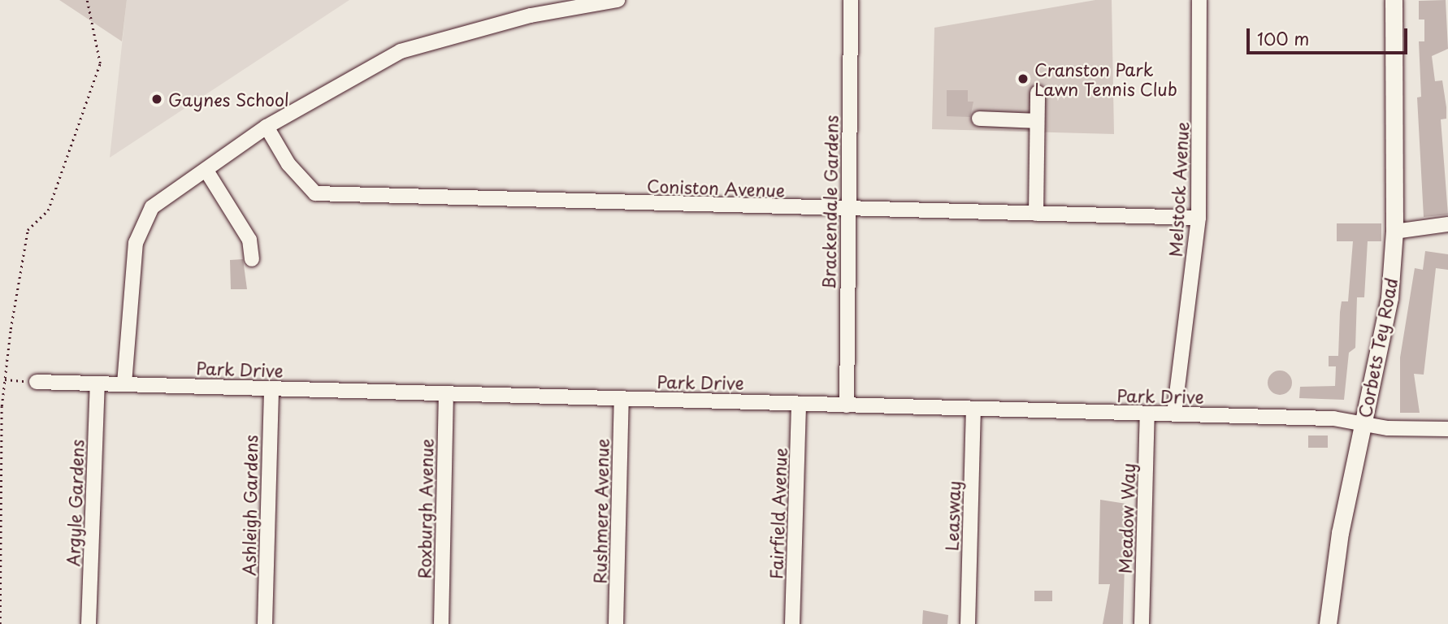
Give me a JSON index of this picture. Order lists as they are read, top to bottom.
{
  "streets": {
    "main road": ["Corbets Tey Road"],
    "street": [
      "Coniston Avenue",
      "Melstock Avenue",
      "Brackendale Gardens",
      "Park Drive",
      "Argyle Gardens",
      "Ashleigh Gardens",
      "Roxburgh Avenue",
      "Rushmere Avenue",
      "Fairfield Avenue",
      "Leasway",
      "Meadow Way"
    ]
  },
  "crossings": [
    ["Coniston Avenue", "Melstock Avenue"],
    ["Coniston Avenue", "Brackendale Gardens"],
    ["Melstock Avenue", "Park Drive"],
    ["Brackendale Gardens", "Park Drive"],
    ["Corbets Tey Road", "Park Drive"],
    ["Park Drive", "Argyle Gardens"],
    ["Park Drive", "Ashleigh Gardens"],
    ["Park Drive", "Roxburgh Avenue"],
    ["Park Drive", "Rushmere Avenue"],
    ["Park Drive", "Fairfield Avenue"],
    ["Park Drive", "Leasway"],
    ["Park Drive", "Meadow Way"]
  ],
  "places": ["Cranston Park Lawn Tennis Club", "Gaynes School"],
  "scale_bar": "100 m"
}
